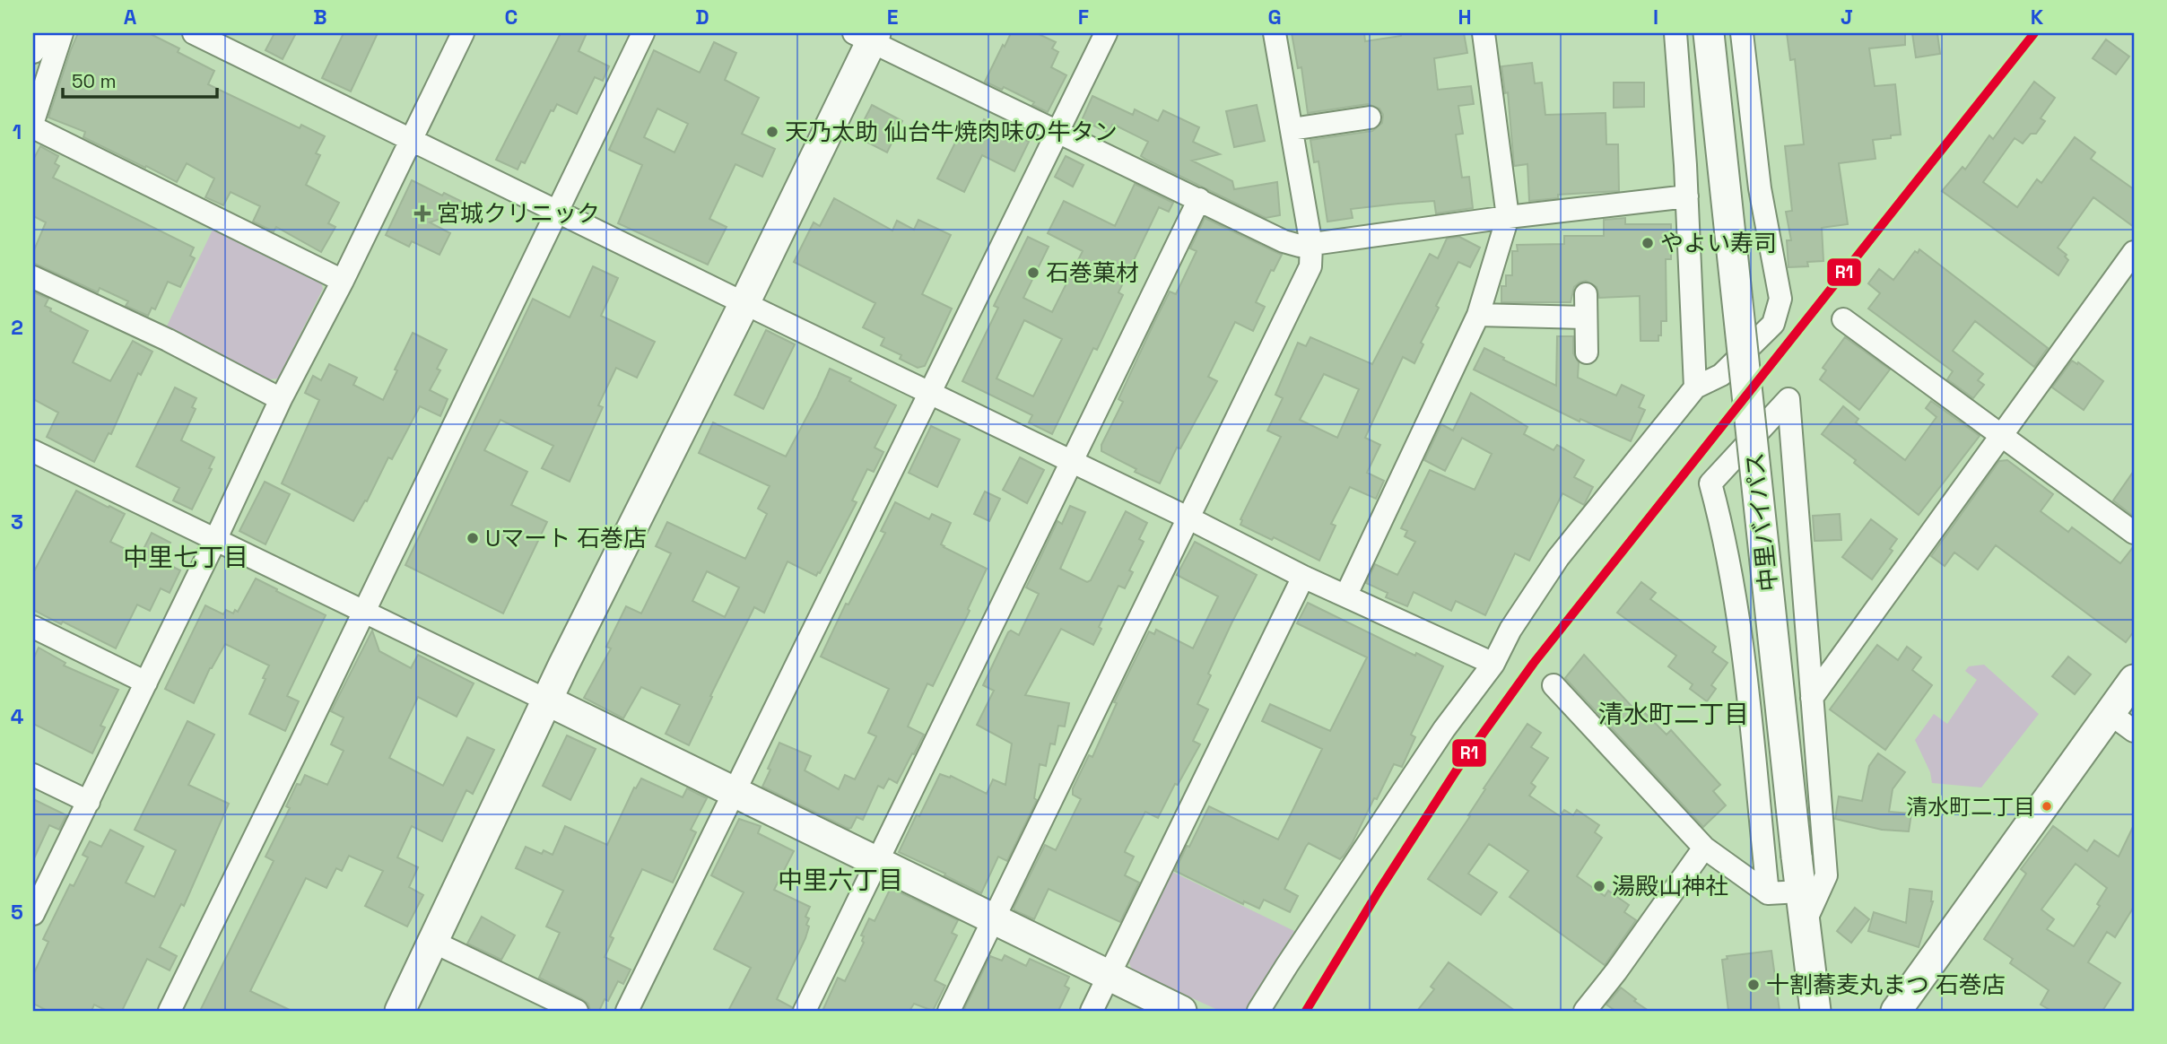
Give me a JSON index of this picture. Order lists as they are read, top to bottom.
{
  "streets": {
    "street": ["中里バイパス"]
  },
  "districts": ["中里七丁目", "清水町二丁目", "中里六丁目"],
  "places": {
    "other": [
      "天乃太助 仙台牛焼肉味の牛タン",
      "やよい寿司",
      "石巻菓材",
      "Uマート 石巻店",
      "清水町二丁目",
      "湯殿山神社",
      "十割蕎麦丸まつ 石巻店"
    ],
    "health": ["宮城クリニック"]
  },
  "lines": ["transit line R1"],
  "scale_bar": "50 m",
  "grid": {
    "columns": [
      "A",
      "B",
      "C",
      "D",
      "E",
      "F",
      "G",
      "H",
      "I",
      "J",
      "K"
    ],
    "rows": [
      "1",
      "2",
      "3",
      "4",
      "5"
    ]
  }
}
